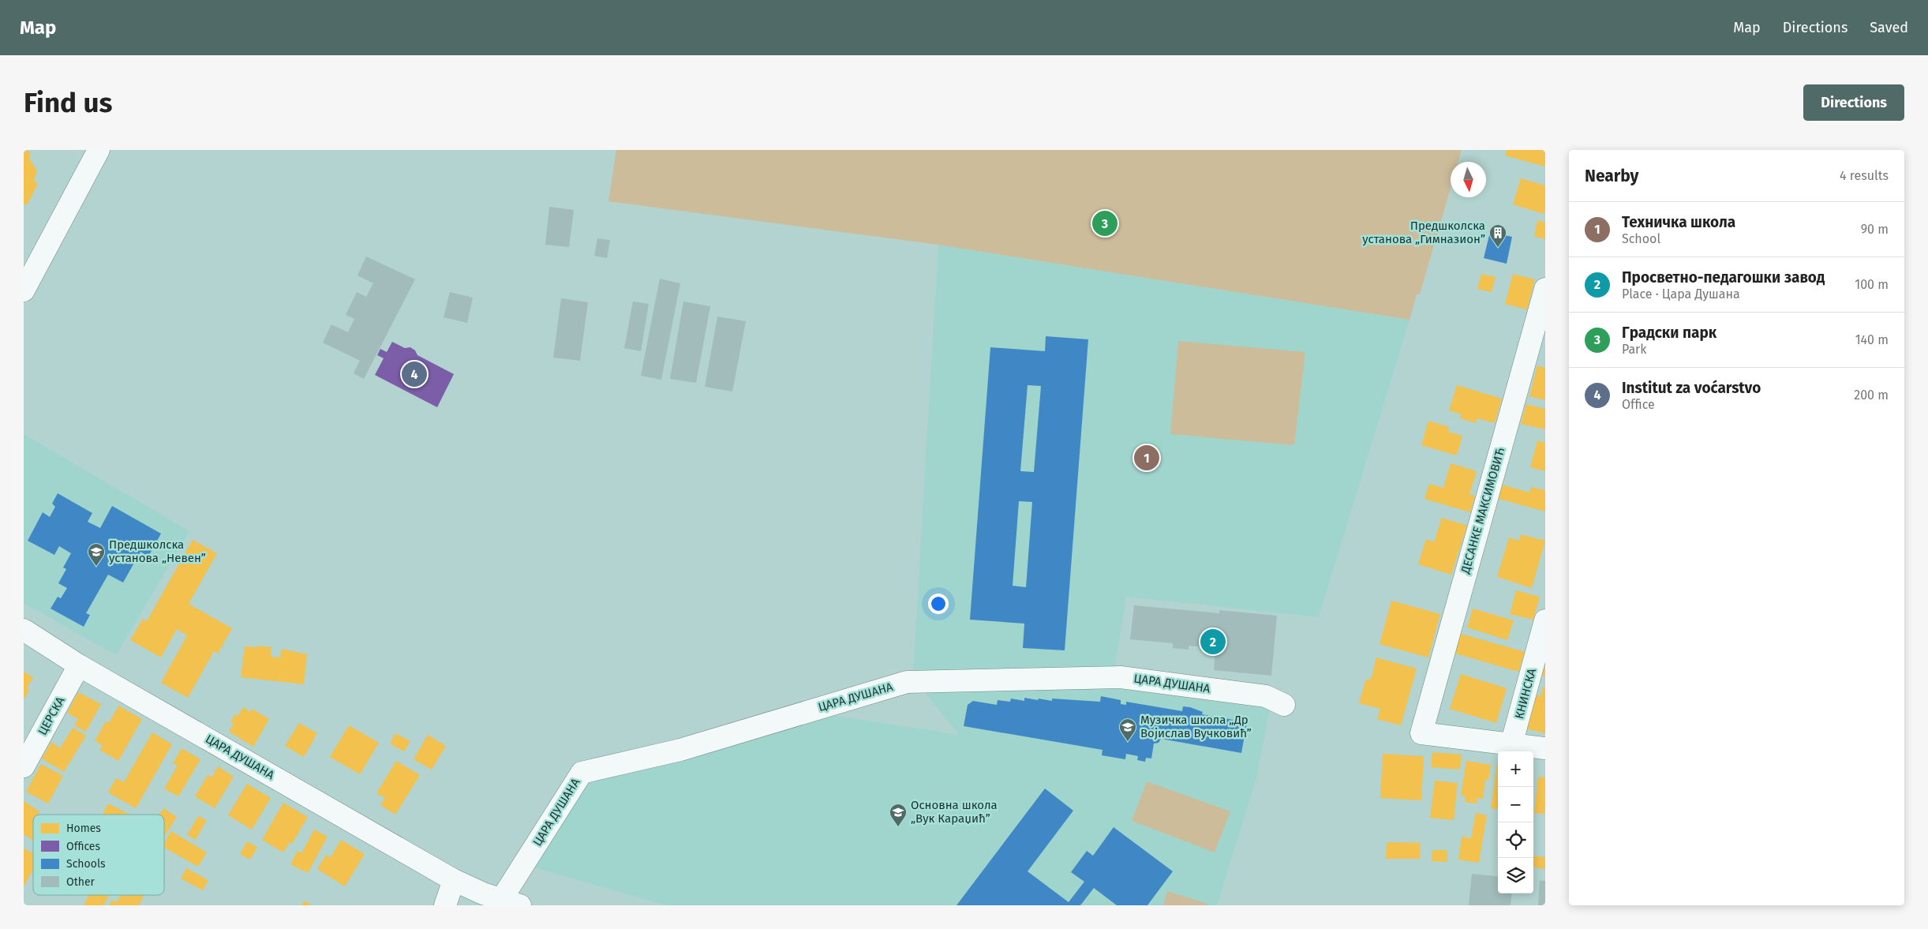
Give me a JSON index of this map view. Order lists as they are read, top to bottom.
{
  "streets": {
    "street": [
      "ДЕСАНКЕ МАКСИМОВИЋ",
      "ЦАРА ДУШАНА",
      "КНИНСКА",
      "ЦЕРСКА"
    ]
  },
  "crossings": [
    ["ДЕСАНКЕ МАКСИМОВИЋ", "КНИНСКА"],
    ["ЦАРА ДУШАНА", "ЦЕРСКА"]
  ],
  "places": {
    "building": ["Предшколска установа „Гимназион”"],
    "school or university": ["Предшколска установа „Невен”", "Музичка школа „Др Војислав Вучковић”", "Основна школа „Вук Караџић”"]
  },
  "legend": [
    "Homes",
    "Offices",
    "Schools",
    "Other"
  ],
  "north": "bottom",
  "page": {
    "header": "Map",
    "nav": ["Map", "Directions", "Saved"],
    "buttons": "Directions",
    "title": "Find us",
    "heading": ["Nearby", "4 results"],
    "list": [
      {
        "mark": "1",
        "name": "Техничка школа",
        "note": "School",
        "value": "90 m"
      },
      {
        "mark": "2",
        "name": "Просветно-педагошки завод",
        "note": "Place · Цара Душана",
        "value": "100 m"
      },
      {
        "mark": "3",
        "name": "Градски парк",
        "note": "Park",
        "value": "140 m"
      },
      {
        "mark": "4",
        "name": "Institut za voćarstvo",
        "note": "Office",
        "value": "200 m"
      }
    ],
    "pins": [
      "3",
      "4",
      "1",
      "2"
    ],
    "map_buttons": ["+", "−"]
  }
}
